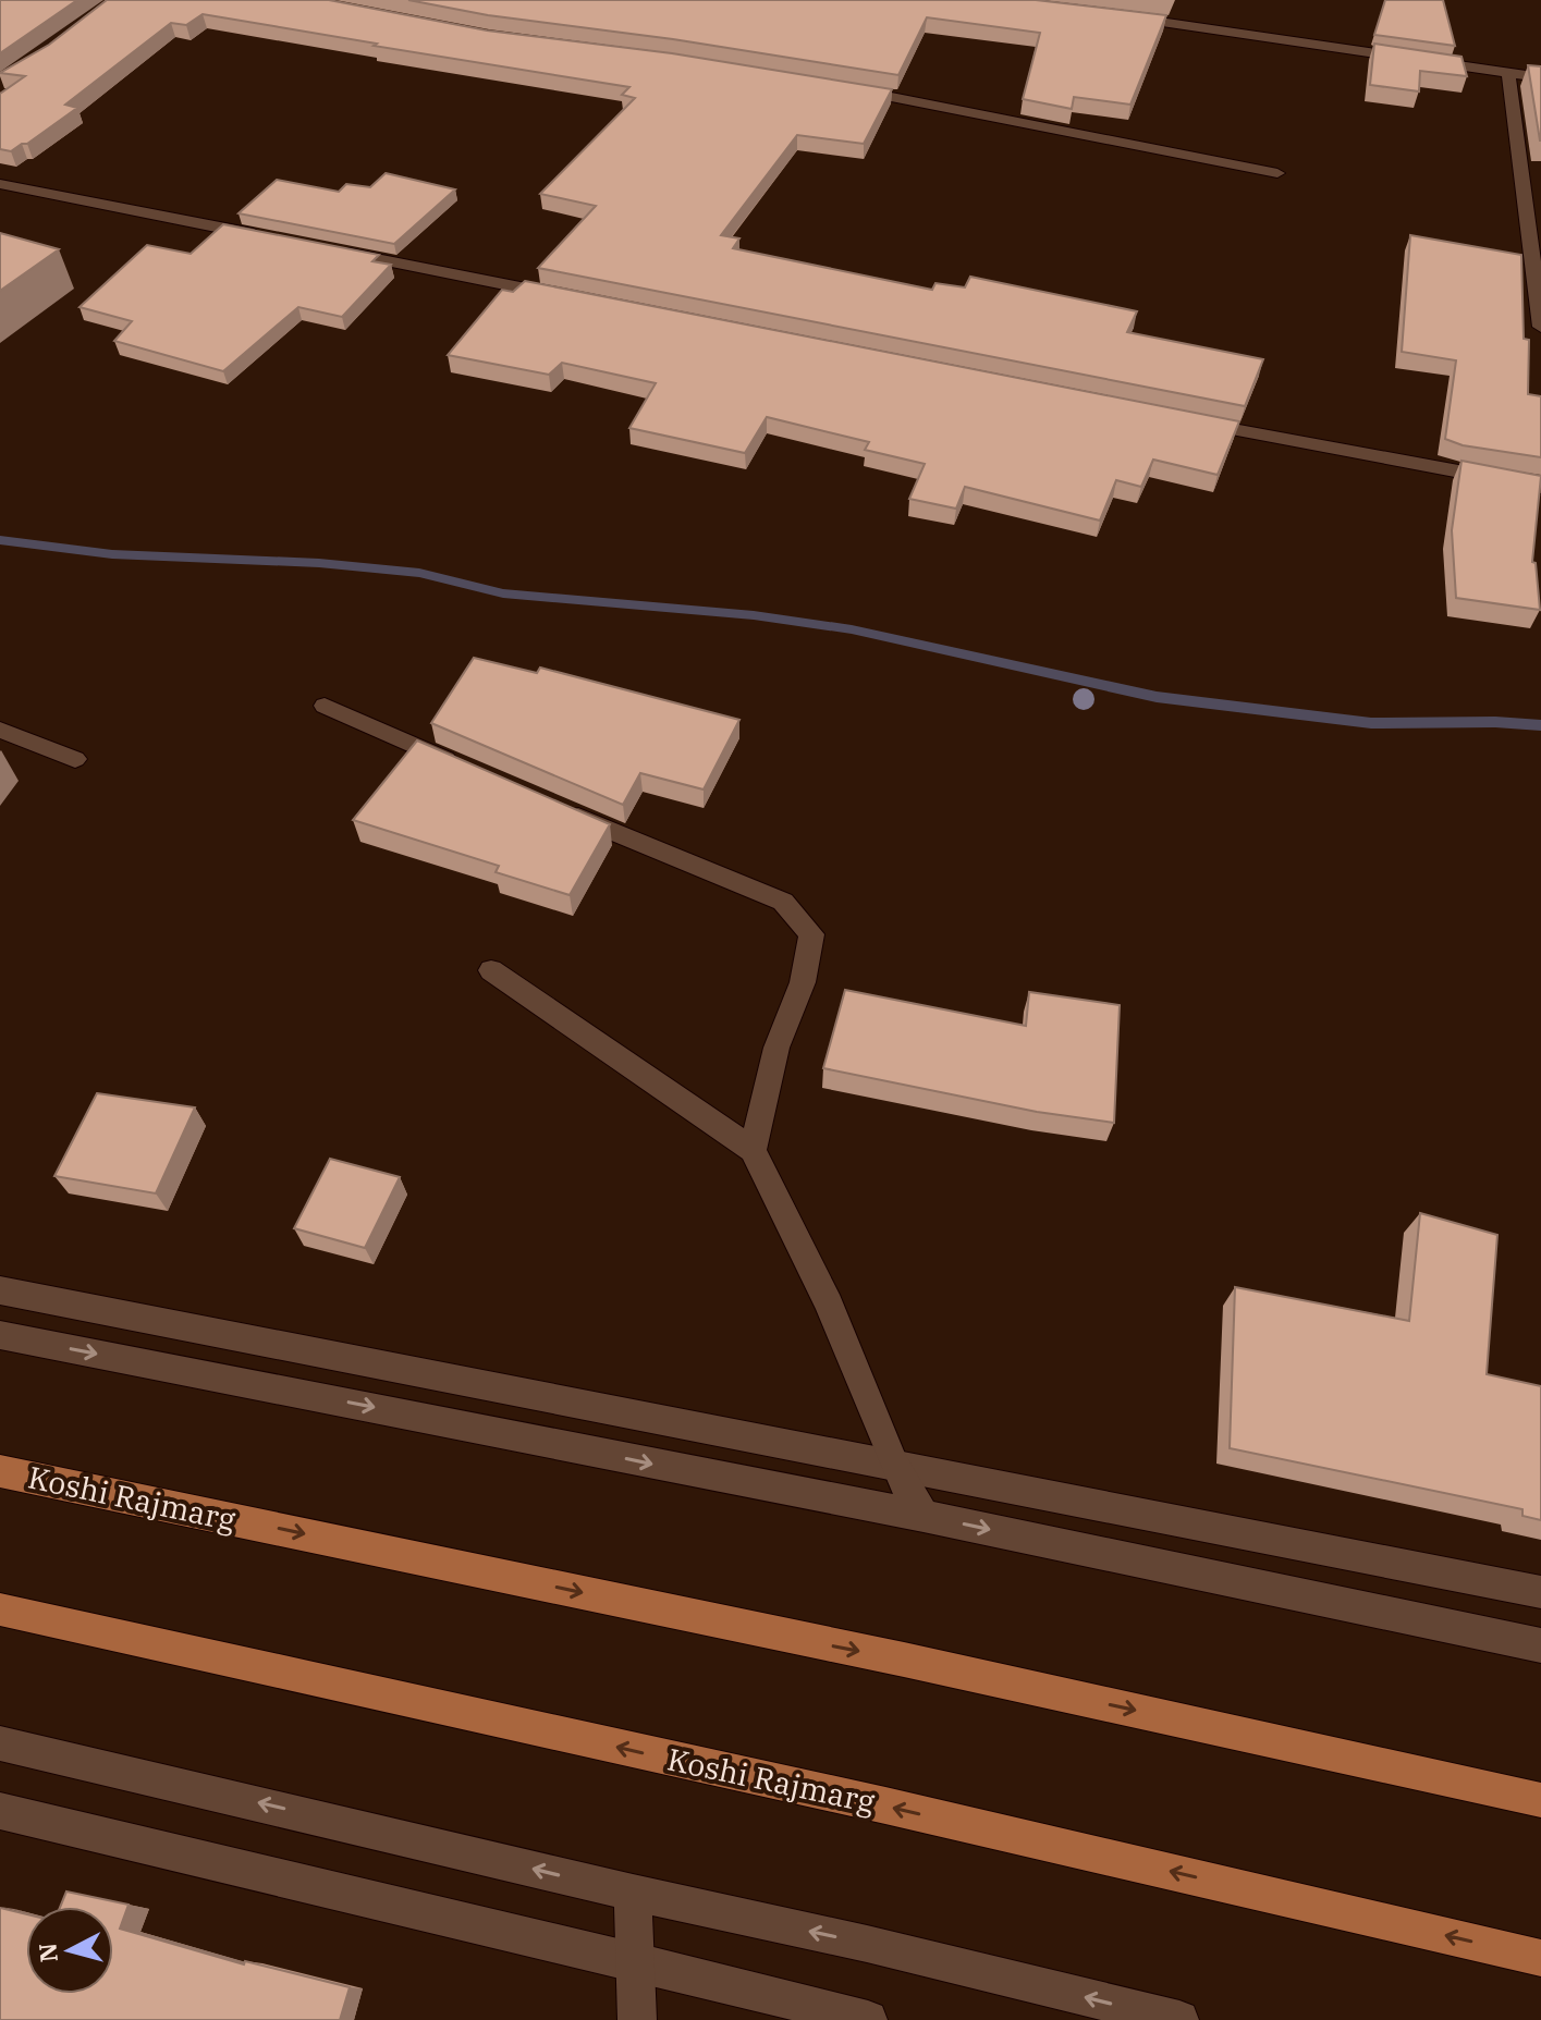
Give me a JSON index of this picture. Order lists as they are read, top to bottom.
{
  "streets": {
    "main road": ["Koshi Rajmarg"]
  },
  "north": "left"
}
